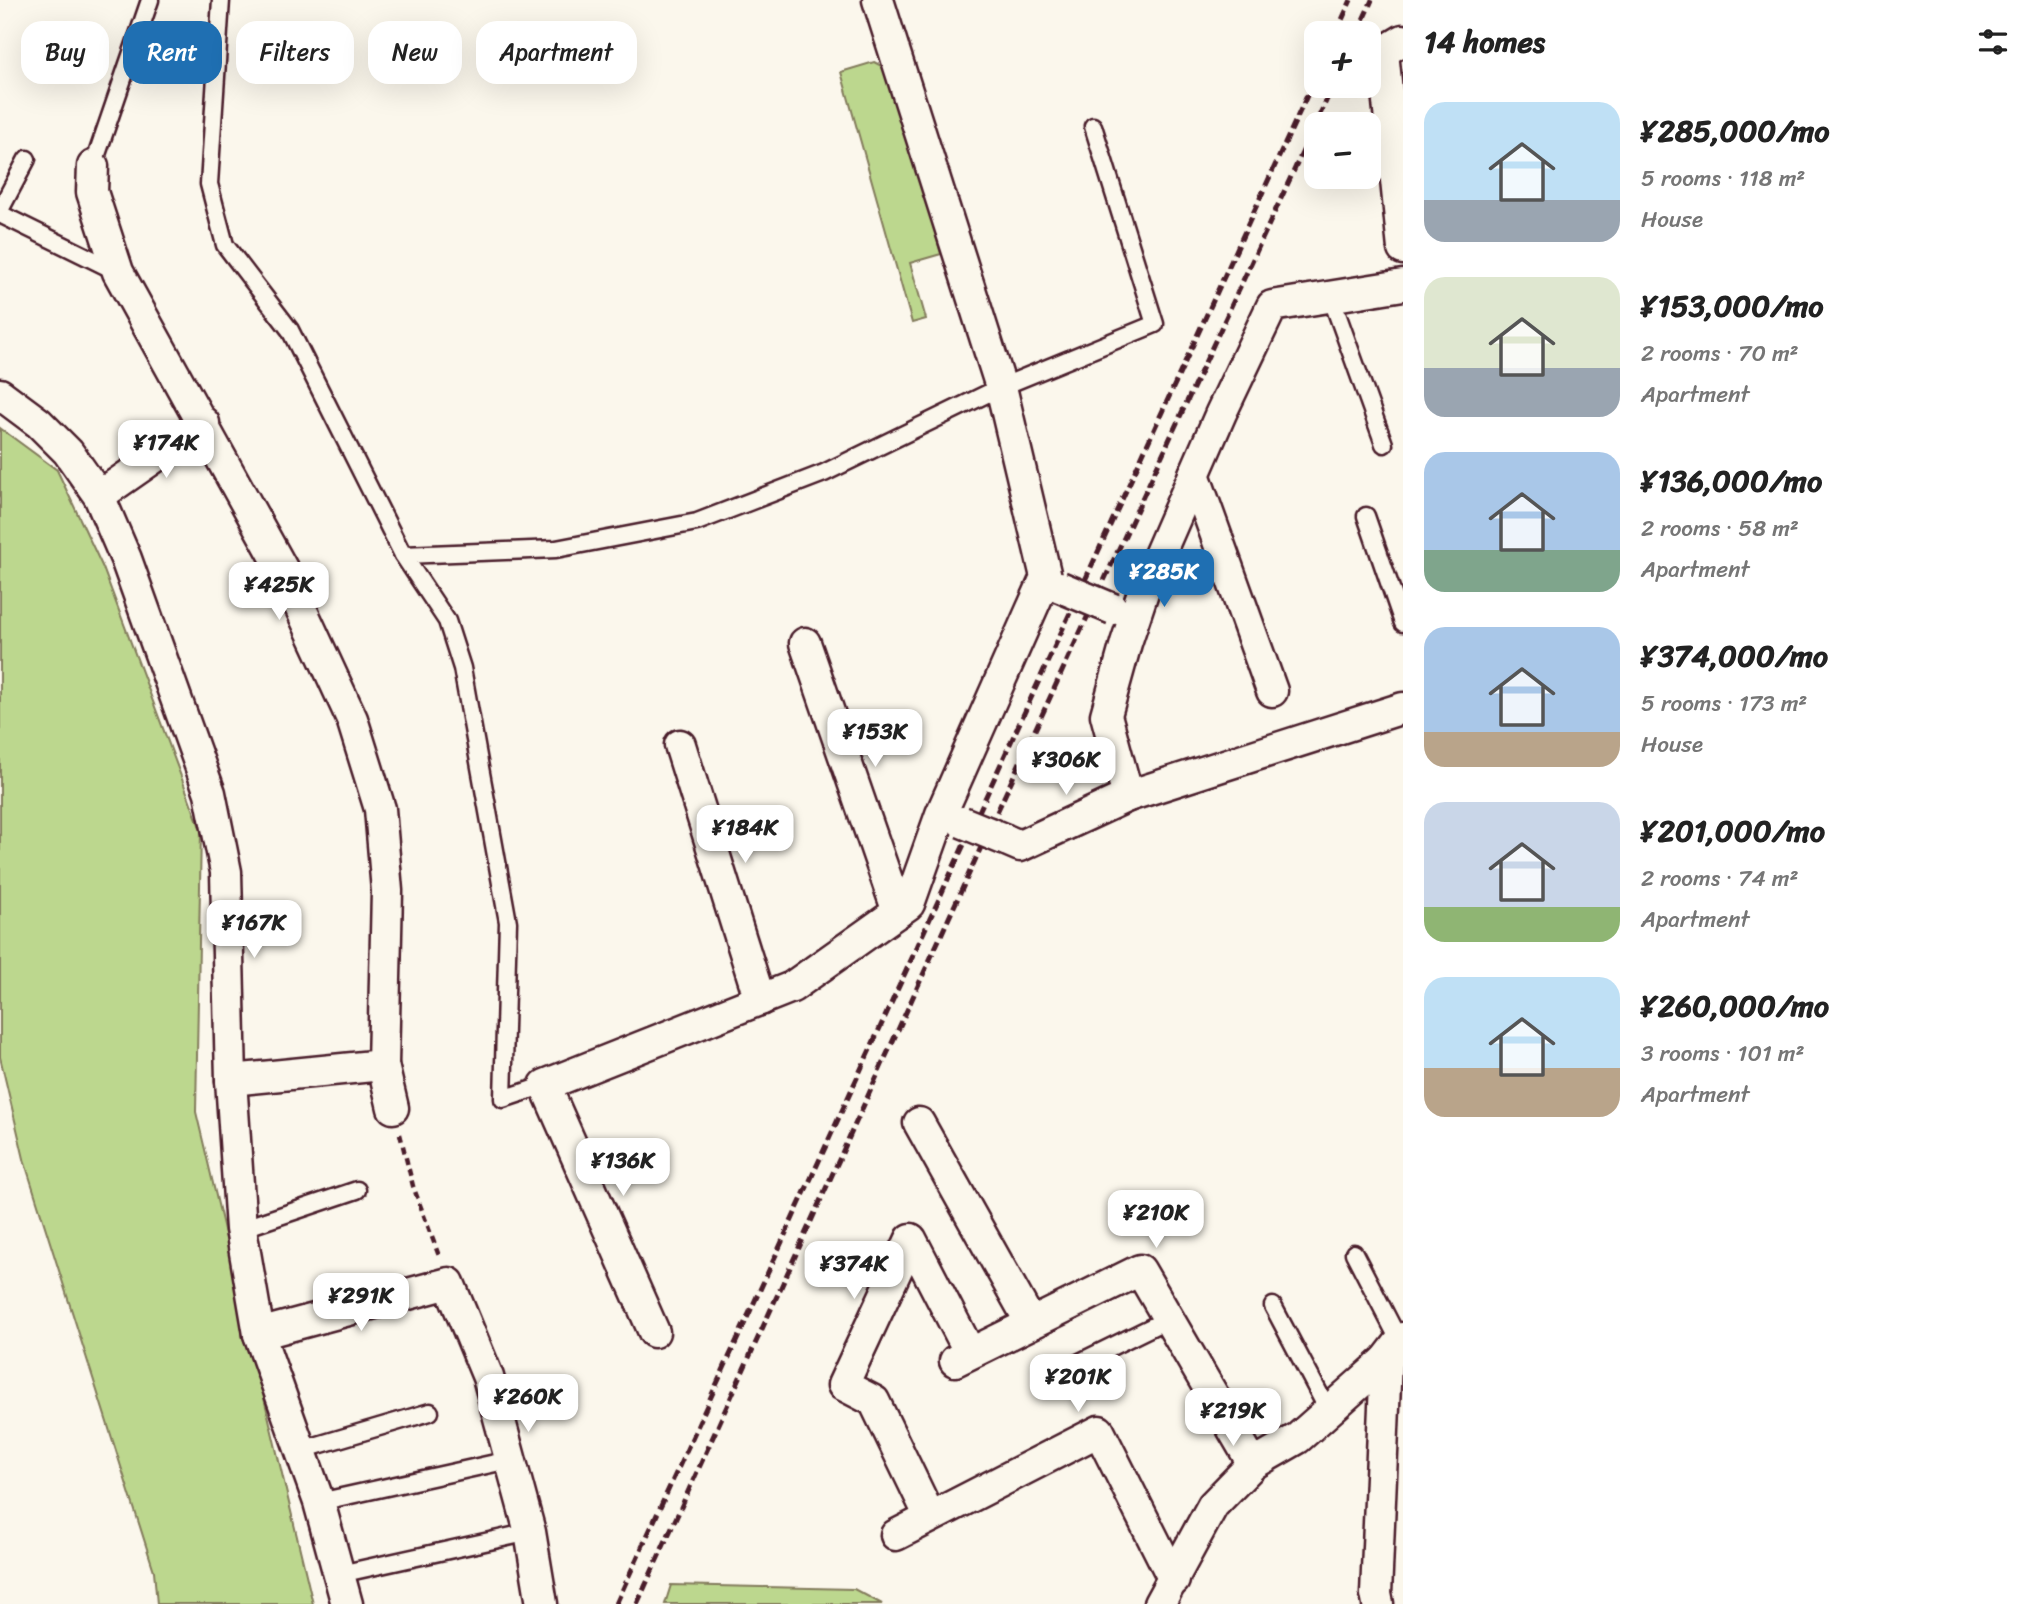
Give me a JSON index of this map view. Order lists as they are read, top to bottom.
{
  "page": {
    "heading": "14 homes",
    "map_buttons": ["+", "−"],
    "chip": [
      "Buy",
      "Rent",
      "Filters",
      "New",
      "Apartment"
    ],
    "list": [
      {
        "name": "¥285,000/mo",
        "note": "5 rooms · 118 m² · House"
      },
      {
        "name": "¥153,000/mo",
        "note": "2 rooms · 70 m² · Apartment"
      },
      {
        "name": "¥136,000/mo",
        "note": "2 rooms · 58 m² · Apartment"
      },
      {
        "name": "¥374,000/mo",
        "note": "5 rooms · 173 m² · House"
      },
      {
        "name": "¥201,000/mo",
        "note": "2 rooms · 74 m² · Apartment"
      },
      {
        "name": "¥260,000/mo",
        "note": "3 rooms · 101 m² · Apartment"
      }
    ],
    "price": [
      "¥174K",
      "¥285K",
      "¥425K",
      "¥153K",
      "¥306K",
      "¥184K",
      "¥167K",
      "¥136K",
      "¥210K",
      "¥374K",
      "¥291K",
      "¥201K",
      "¥260K",
      "¥219K"
    ]
  }
}
